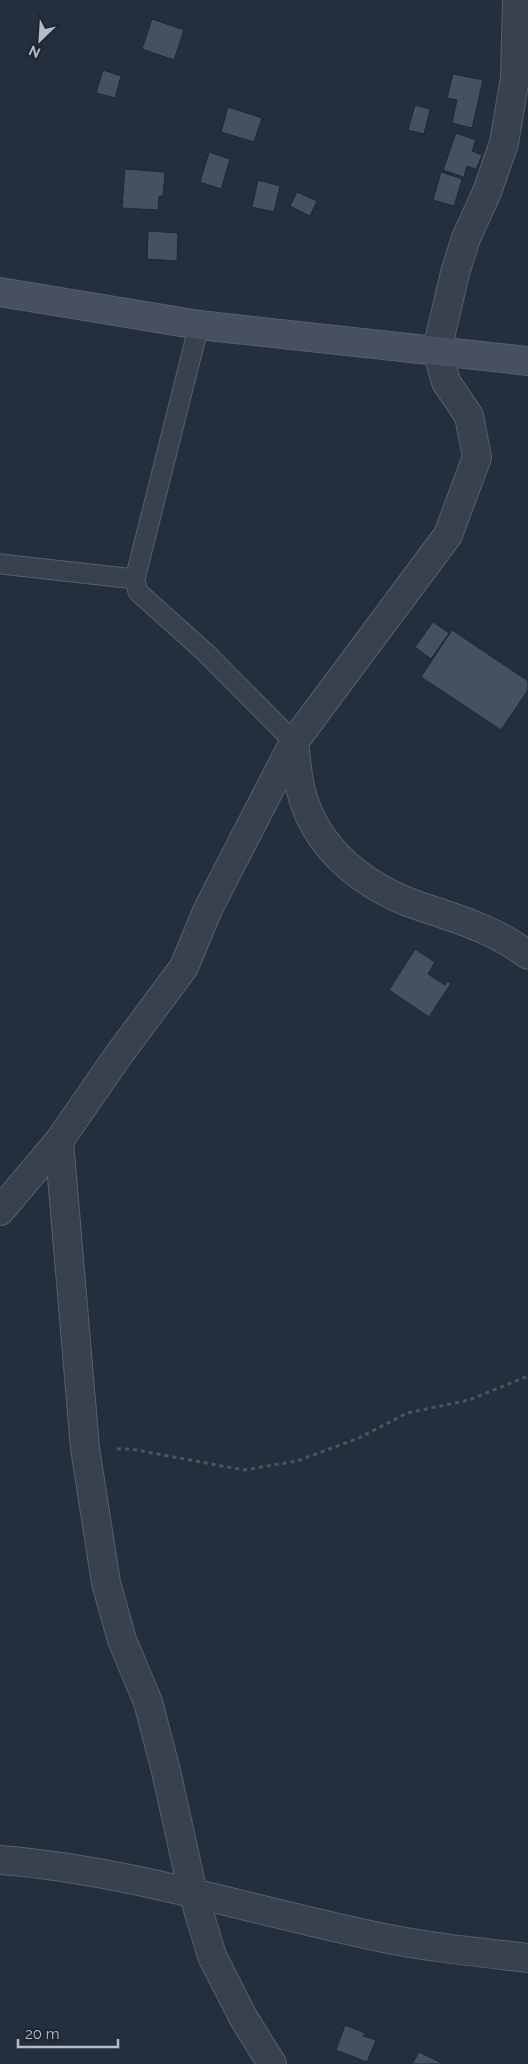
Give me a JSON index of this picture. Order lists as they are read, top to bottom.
{
  "scale_bar": "20 m",
  "north": "bottom left"
}
